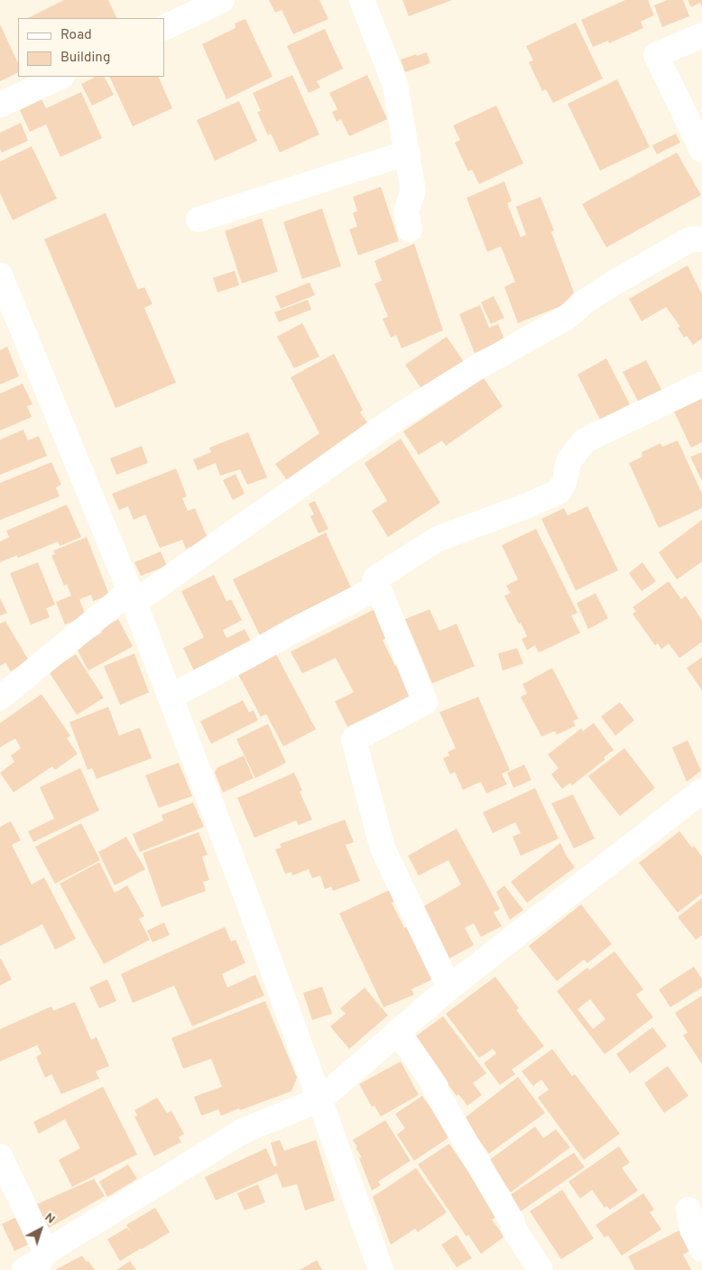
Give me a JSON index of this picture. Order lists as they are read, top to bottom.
{
  "legend": ["Road", "Building"],
  "north": "top right"
}
